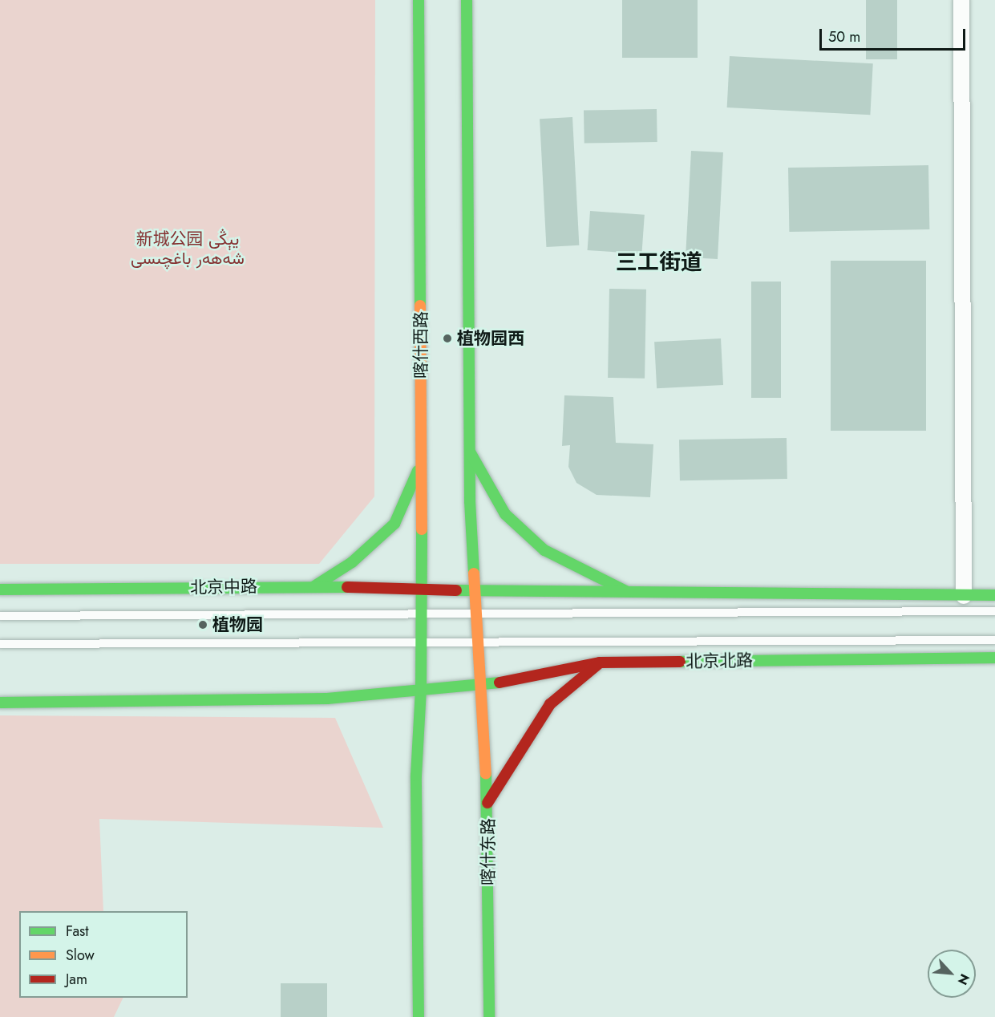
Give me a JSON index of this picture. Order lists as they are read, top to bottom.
{
  "streets": {
    "main road": [
      "喀什西路",
      "北京中路",
      "北京北路",
      "喀什东路"
    ]
  },
  "crossings": [
    ["喀什西路", "北京中路"],
    ["喀什西路", "北京北路"],
    ["北京北路", "喀什东路"]
  ],
  "districts": ["三工街道"],
  "parks": ["新城公园 يېڭى شەھەر باغچىسى"],
  "places": ["植物园西", "植物园"],
  "legend": ["Fast", "Slow", "Jam"],
  "scale_bar": "50 m",
  "north": "bottom right"
}
